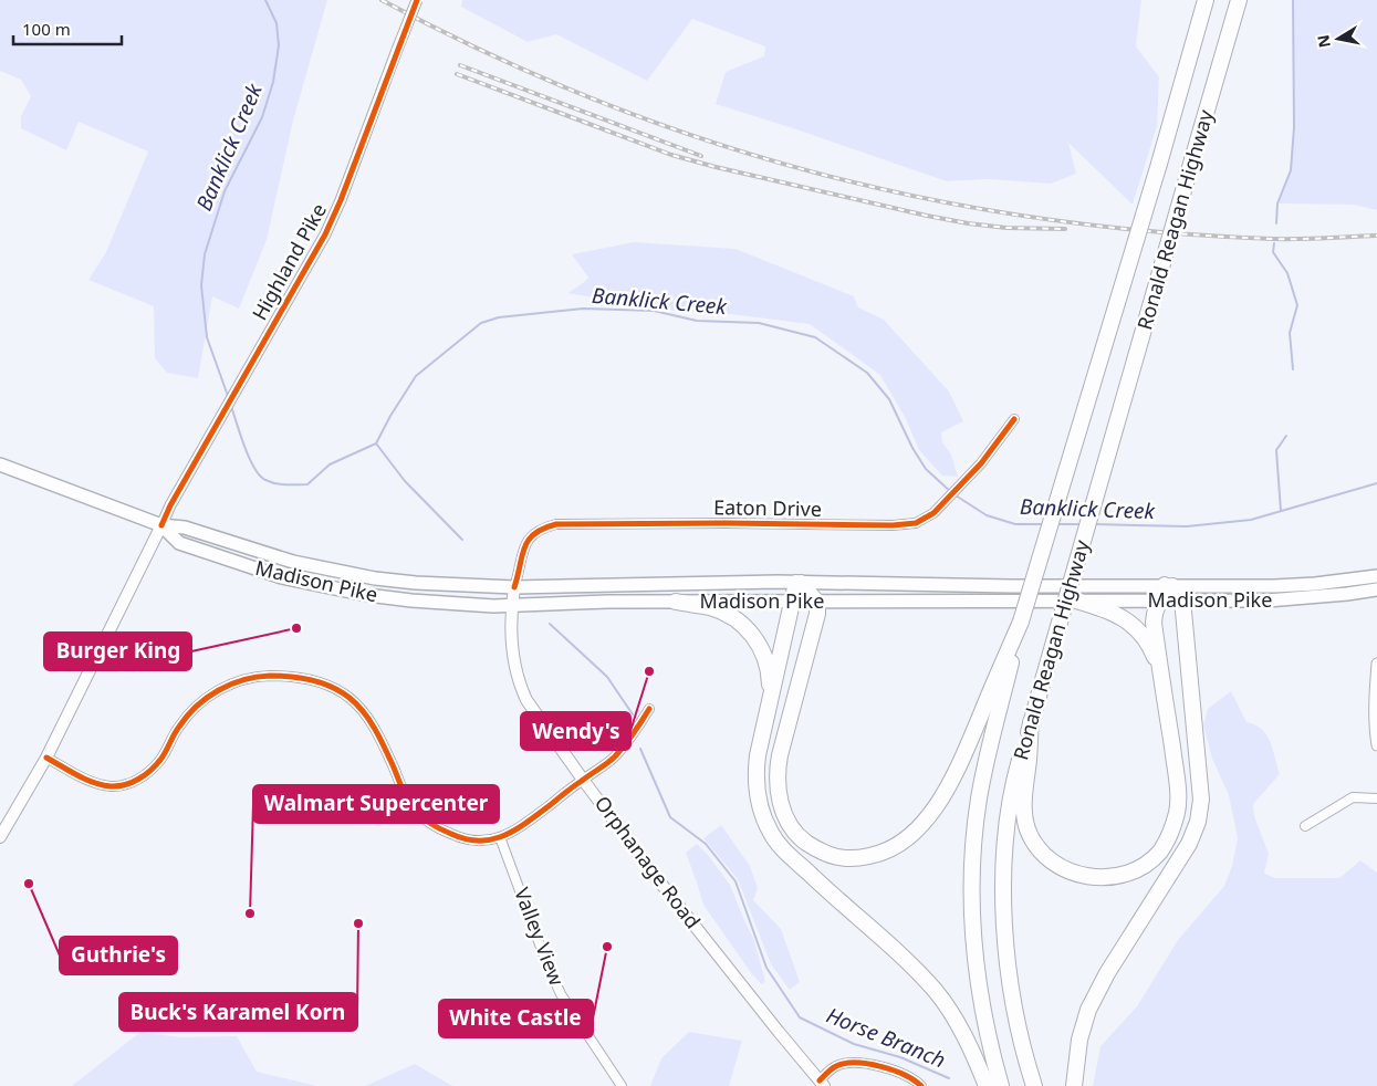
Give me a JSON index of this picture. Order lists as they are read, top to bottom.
{
  "streets": {
    "highway": ["Ronald Reagan Highway"],
    "main road": ["Highland Pike", "Madison Pike", "Orphanage Road"],
    "street": ["Eaton Drive", "Valley View"]
  },
  "crossings": [
    ["Highland Pike", "Madison Pike"],
    ["Eaton Drive", "Madison Pike"],
    ["Eaton Drive", "Orphanage Road"],
    ["Madison Pike", "Orphanage Road"]
  ],
  "water": ["Banklick Creek", "Horse Branch"],
  "places": [
    "Burger King",
    "Wendy's",
    "Guthrie's",
    "Walmart Supercenter",
    "Buck's Karamel Korn",
    "White Castle"
  ],
  "scale_bar": "100 m",
  "north": "left"
}
